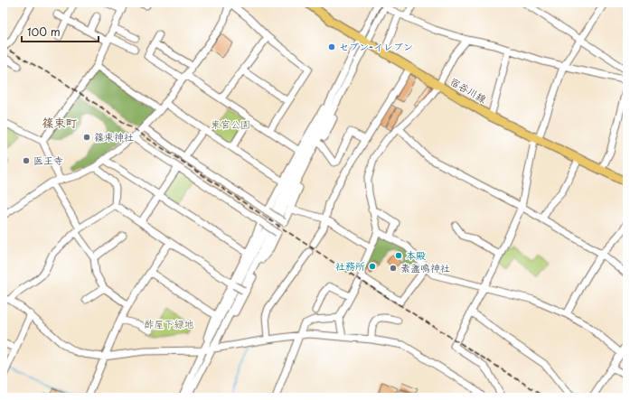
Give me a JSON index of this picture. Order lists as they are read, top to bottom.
{
  "streets": {
    "main road": ["宿谷川線"]
  },
  "districts": ["篠束町"],
  "parks": ["東宮公園", "酢屋下緑地"],
  "places": [
    "セブン-イレブン",
    "篠束神社",
    "医王寺",
    "本殿",
    "社務所",
    "素盞鳴神社"
  ],
  "scale_bar": "100 m"
}
